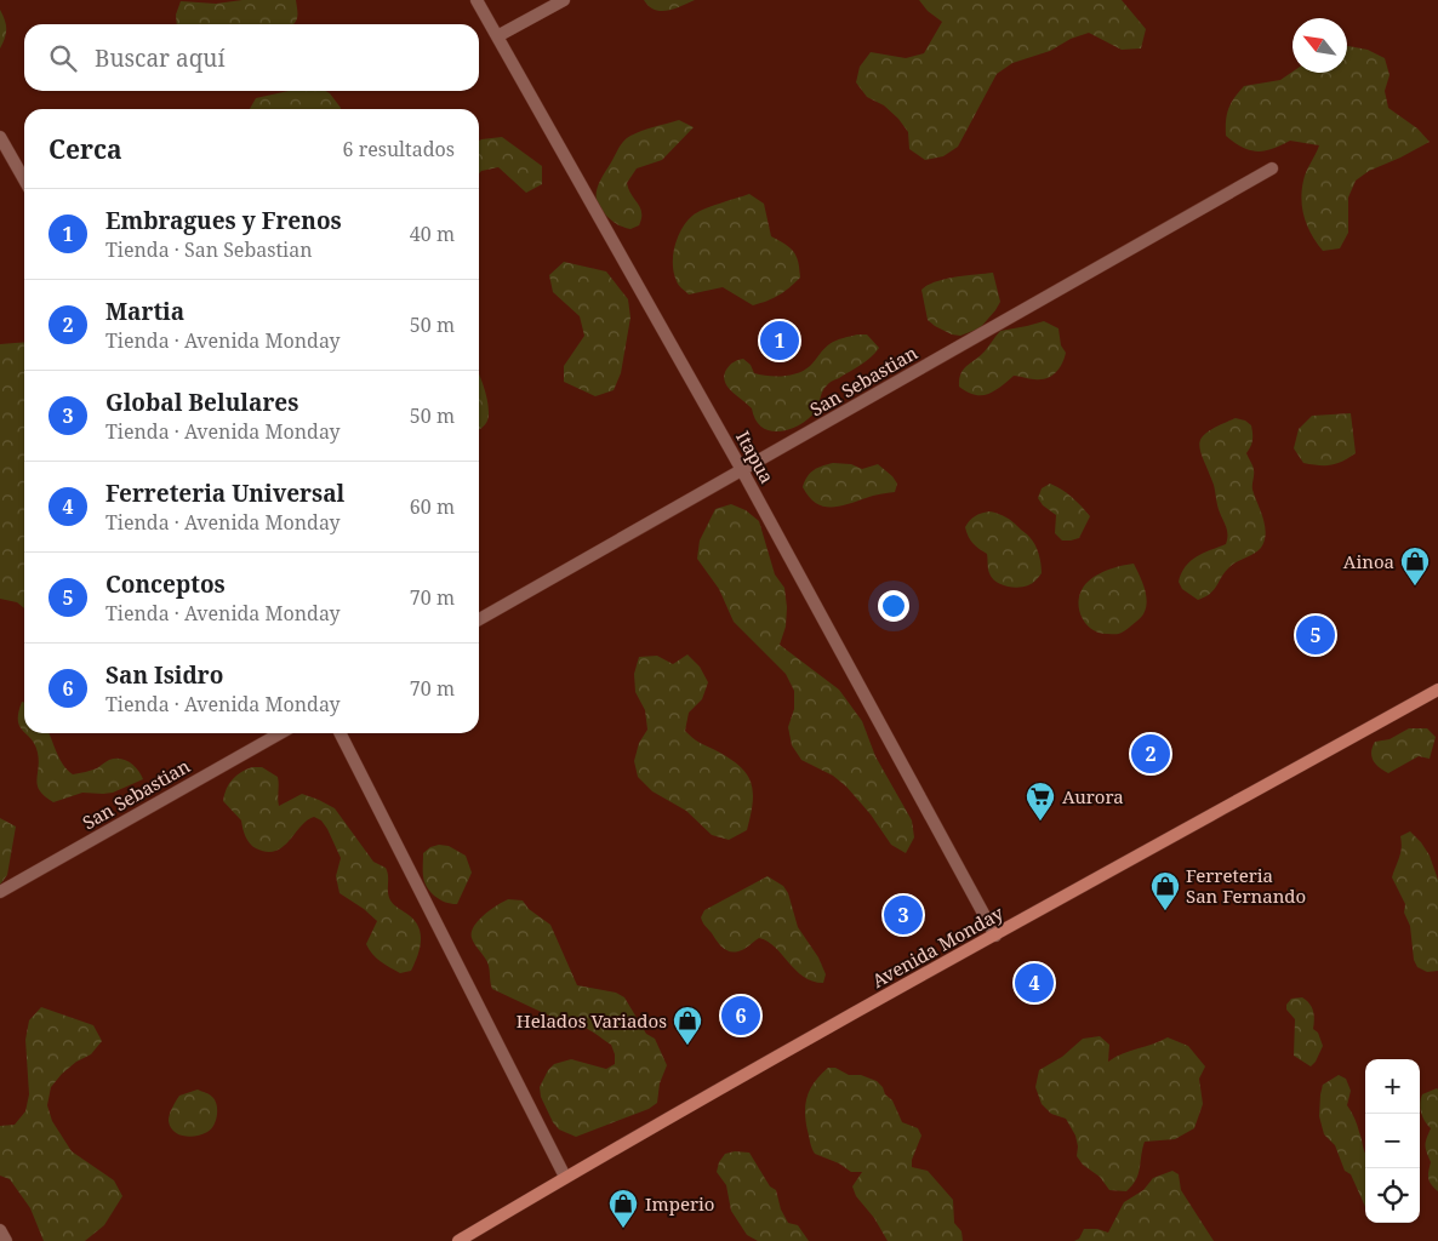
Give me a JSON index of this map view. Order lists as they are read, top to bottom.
{
  "streets": {
    "main road": ["Avenida Monday"],
    "street": ["San Sebastian", "Itapua"]
  },
  "crossings": [
    ["San Sebastian", "Itapua"],
    ["Itapua", "Avenida Monday"]
  ],
  "places": {
    "shop": [
      "Ainoa",
      "Ferreteria San Fernando",
      "Helados Variados",
      "Imperio"
    ],
    "supermarket": ["Aurora"]
  },
  "north": "top left",
  "page": {
    "search": "Buscar aquí",
    "heading": ["Cerca", "6 resultados"],
    "list": [
      {
        "mark": "1",
        "name": "Embragues y Frenos",
        "note": "Tienda · San Sebastian",
        "value": "40 m"
      },
      {
        "mark": "2",
        "name": "Martia",
        "note": "Tienda · Avenida Monday",
        "value": "50 m"
      },
      {
        "mark": "3",
        "name": "Global Belulares",
        "note": "Tienda · Avenida Monday",
        "value": "50 m"
      },
      {
        "mark": "4",
        "name": "Ferreteria Universal",
        "note": "Tienda · Avenida Monday",
        "value": "60 m"
      },
      {
        "mark": "5",
        "name": "Conceptos",
        "note": "Tienda · Avenida Monday",
        "value": "70 m"
      },
      {
        "mark": "6",
        "name": "San Isidro",
        "note": "Tienda · Avenida Monday",
        "value": "70 m"
      }
    ],
    "pins": [
      "1",
      "5",
      "2",
      "3",
      "4",
      "6"
    ],
    "map_buttons": ["+", "−"]
  }
}
